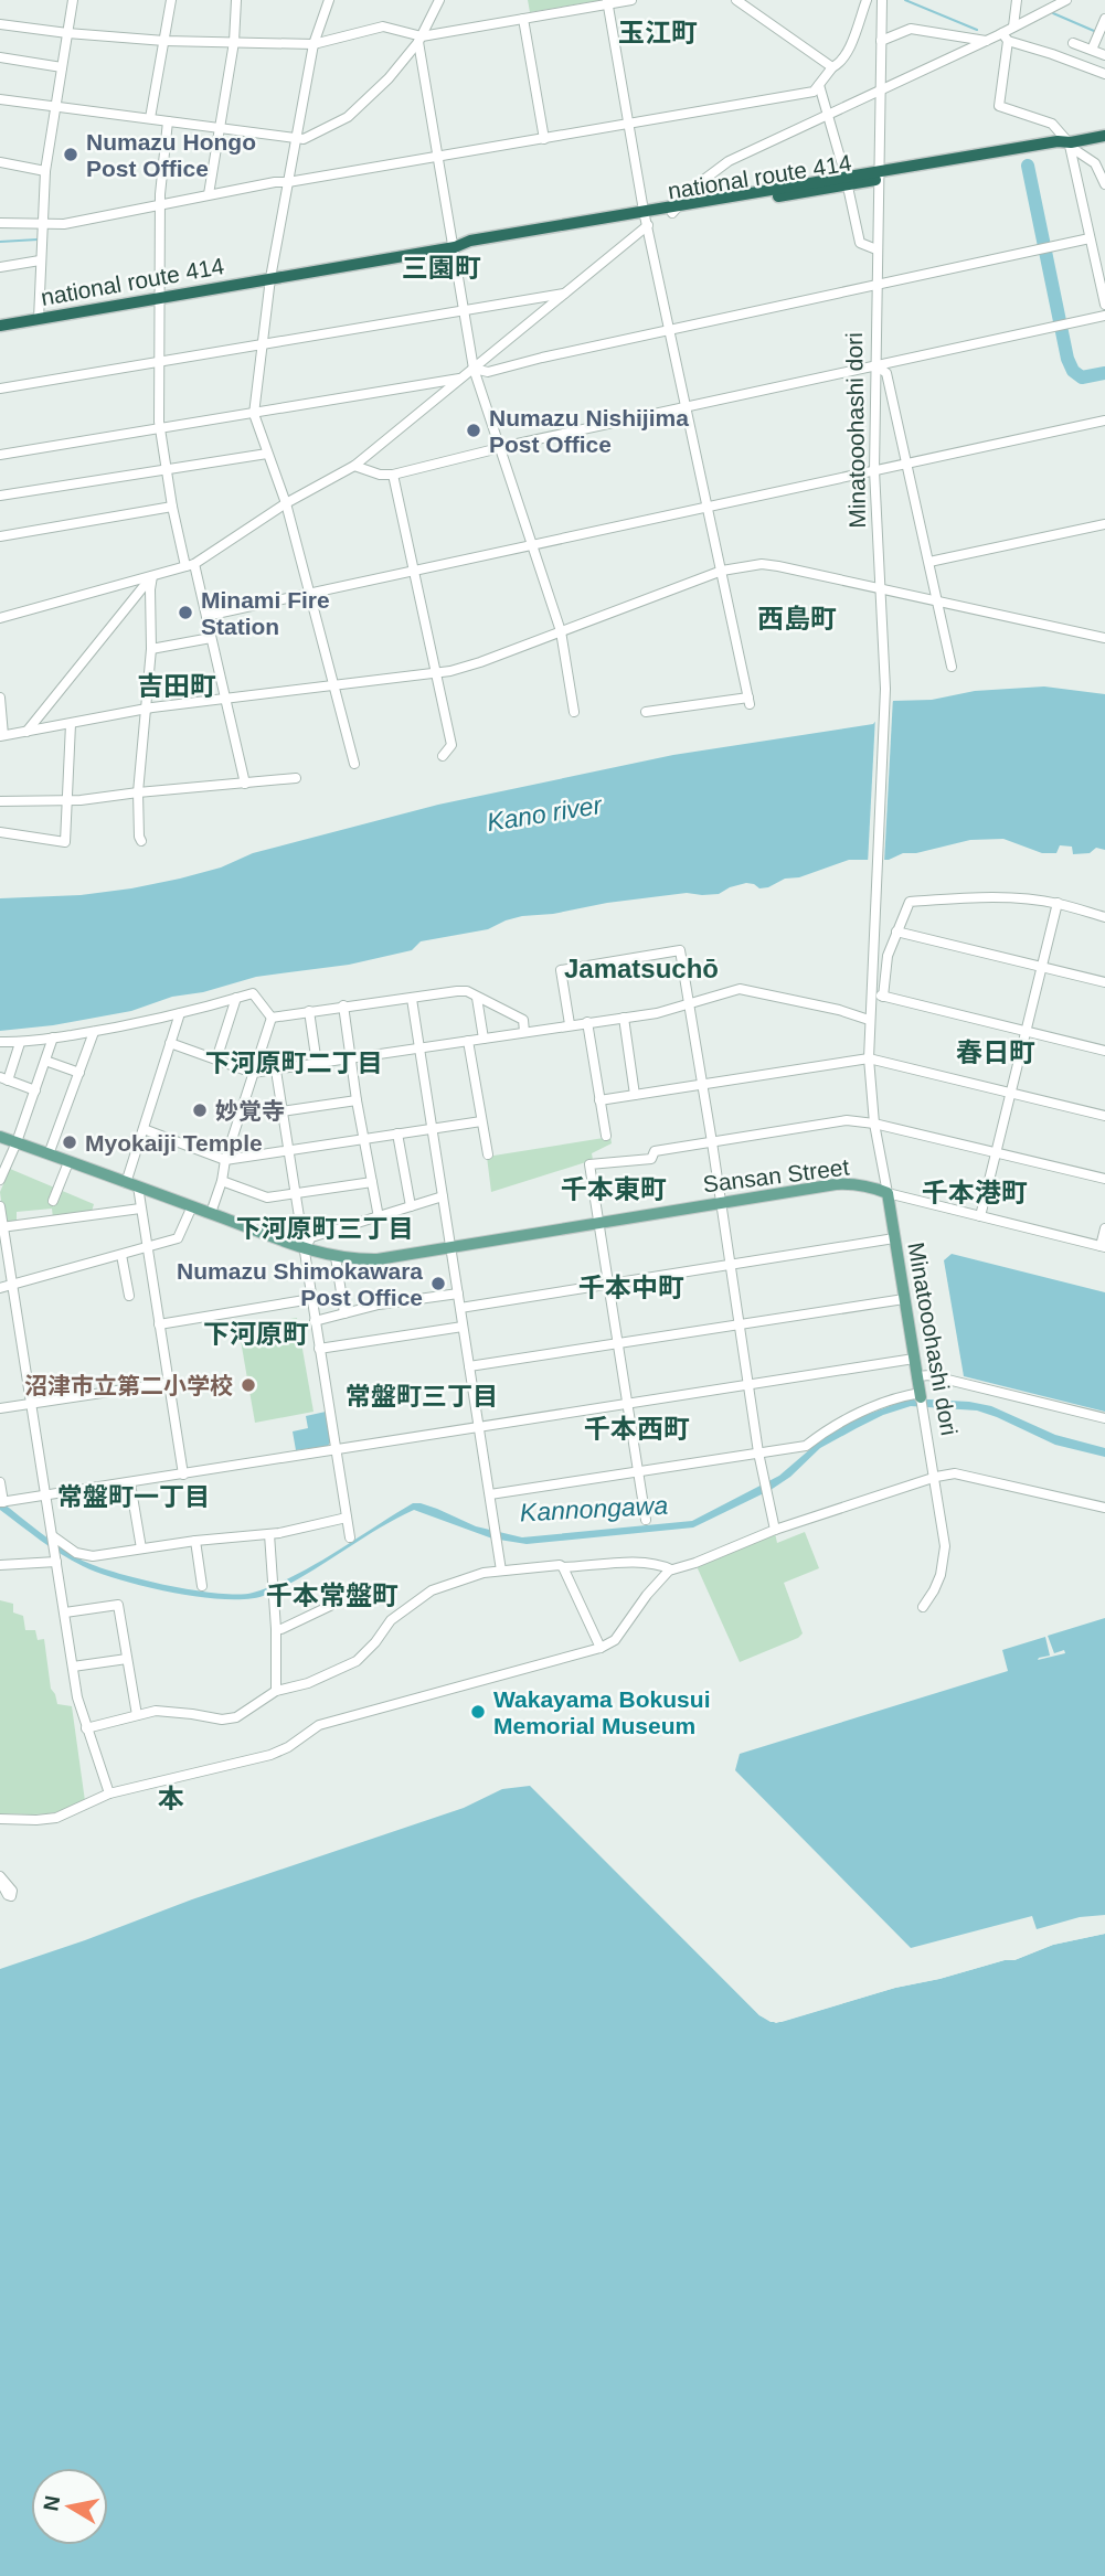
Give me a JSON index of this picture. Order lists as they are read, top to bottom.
{
  "streets": {
    "highway": ["national route 414"],
    "main road": ["Minatooohashi dori", "Sansan Street"]
  },
  "crossings": [
    ["national route 414", "Minatooohashi dori"],
    ["Minatooohashi dori", "Sansan Street"]
  ],
  "districts": [
    "玉江町",
    "三園町",
    "西島町",
    "吉田町",
    "Jamatsuchō",
    "春日町",
    "下河原町二丁目",
    "千本東町",
    "千本港町",
    "下河原町三丁目",
    "千本中町",
    "下河原町",
    "常盤町三丁目",
    "千本西町",
    "常盤町一丁目",
    "千本常盤町",
    "本"
  ],
  "water": ["Kano river", "Kannongawa"],
  "places": [
    "Numazu Hongo Post Office",
    "Numazu Nishijima Post Office",
    "Minami Fire Station",
    "妙覚寺",
    "Myokaiji Temple",
    "Numazu Shimokawara Post Office",
    "沼津市立第二小学校",
    "Wakayama Bokusui Memorial Museum"
  ],
  "north": "left"
}
